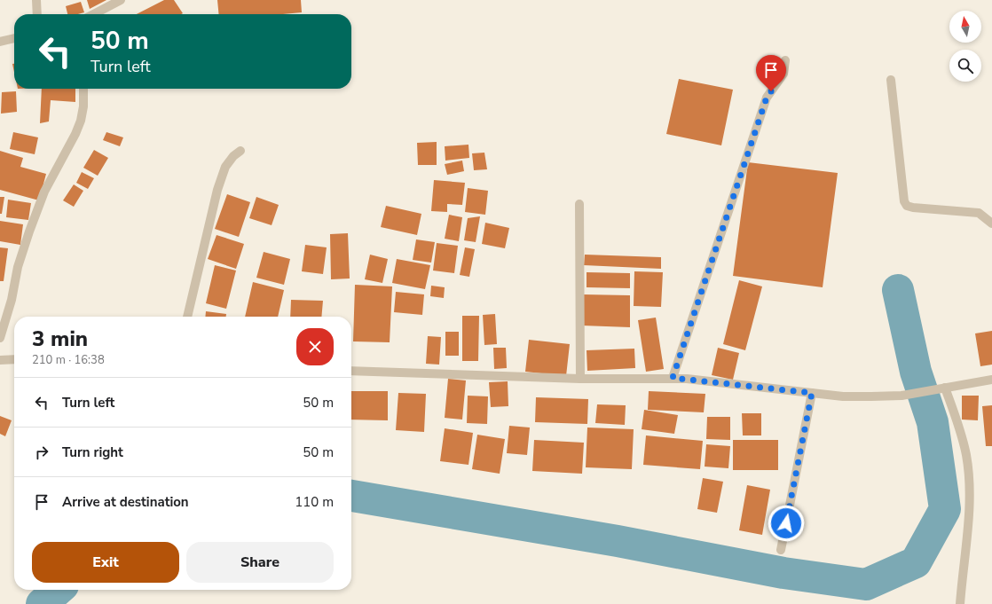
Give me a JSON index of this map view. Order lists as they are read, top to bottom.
{
  "north": "top",
  "page": {
    "turn": ["50 m", "Turn left"],
    "heading": ["3 min", "210 m · 16:38"],
    "list": [
      {
        "name": "Turn left",
        "value": "50 m"
      },
      {
        "name": "Turn right",
        "value": "50 m"
      },
      {
        "name": "Arrive at destination",
        "value": "110 m"
      }
    ],
    "buttons": ["Exit", "Share"]
  }
}
